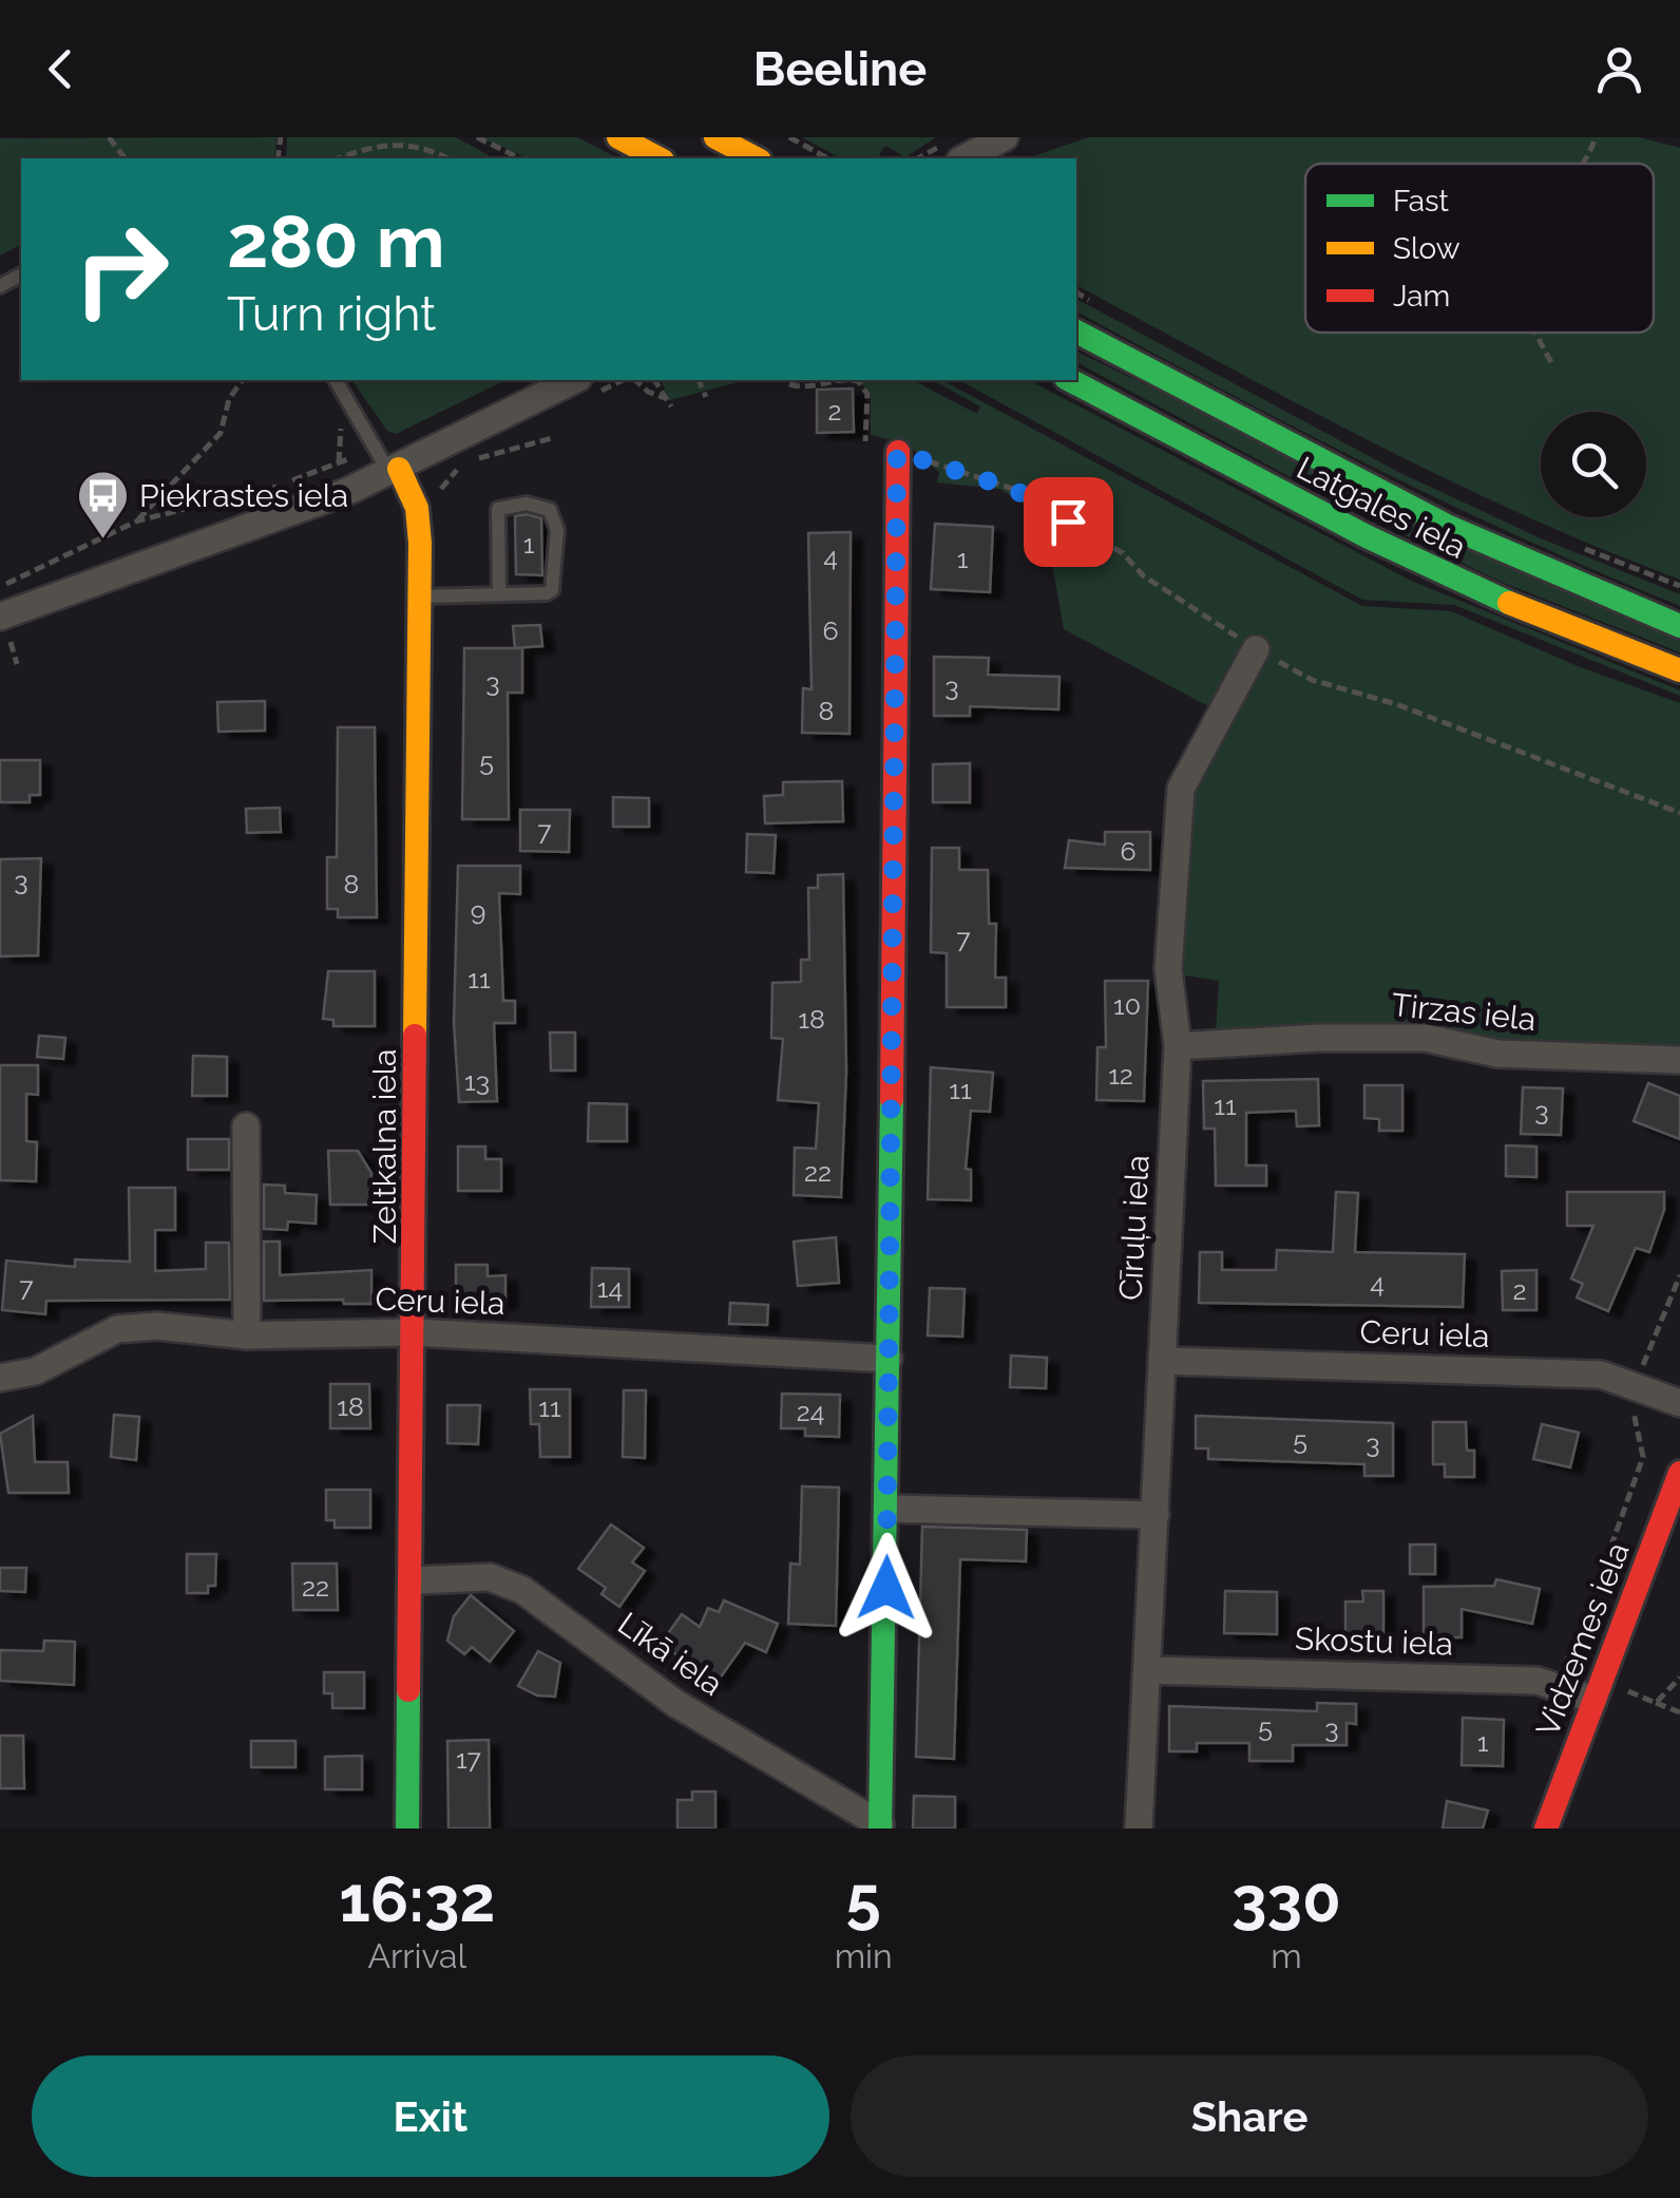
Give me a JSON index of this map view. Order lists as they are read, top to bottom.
{
  "streets": {
    "street": [
      "Latgales iela",
      "Tirzas iela",
      "Zeltkalna iela",
      "Cīruļu iela",
      "Ceru iela",
      "Vidzemes iela",
      "Skostu iela",
      "Līkā iela"
    ]
  },
  "crossings": [
    ["Tirzas iela", "Cīruļu iela"],
    ["Zeltkalna iela", "Ceru iela"],
    ["Zeltkalna iela", "Līkā iela"],
    ["Cīruļu iela", "Ceru iela"],
    ["Cīruļu iela", "Skostu iela"],
    ["Vidzemes iela", "Skostu iela"]
  ],
  "places": {
    "bus stop": ["Piekrastes iela"]
  },
  "house_numbers": [
    "2",
    "1",
    "4",
    "1",
    "6",
    "3",
    "3",
    "8",
    "5",
    "7",
    "6",
    "3",
    "8",
    "9",
    "7",
    "11",
    "10",
    "18",
    "12",
    "13",
    "11",
    "11",
    "3",
    "22",
    "4",
    "7",
    "14",
    "2",
    "18",
    "11",
    "24",
    "5",
    "3",
    "22",
    "5",
    "3",
    "1",
    "17"
  ],
  "legend": ["Fast", "Slow", "Jam"],
  "page": {
    "header": "Beeline",
    "turn": ["280 m", "Turn right"],
    "eta": [
      "16:32",
      "Arrival",
      "5",
      "min",
      "330",
      "m"
    ],
    "buttons": ["Exit", "Share"]
  }
}
